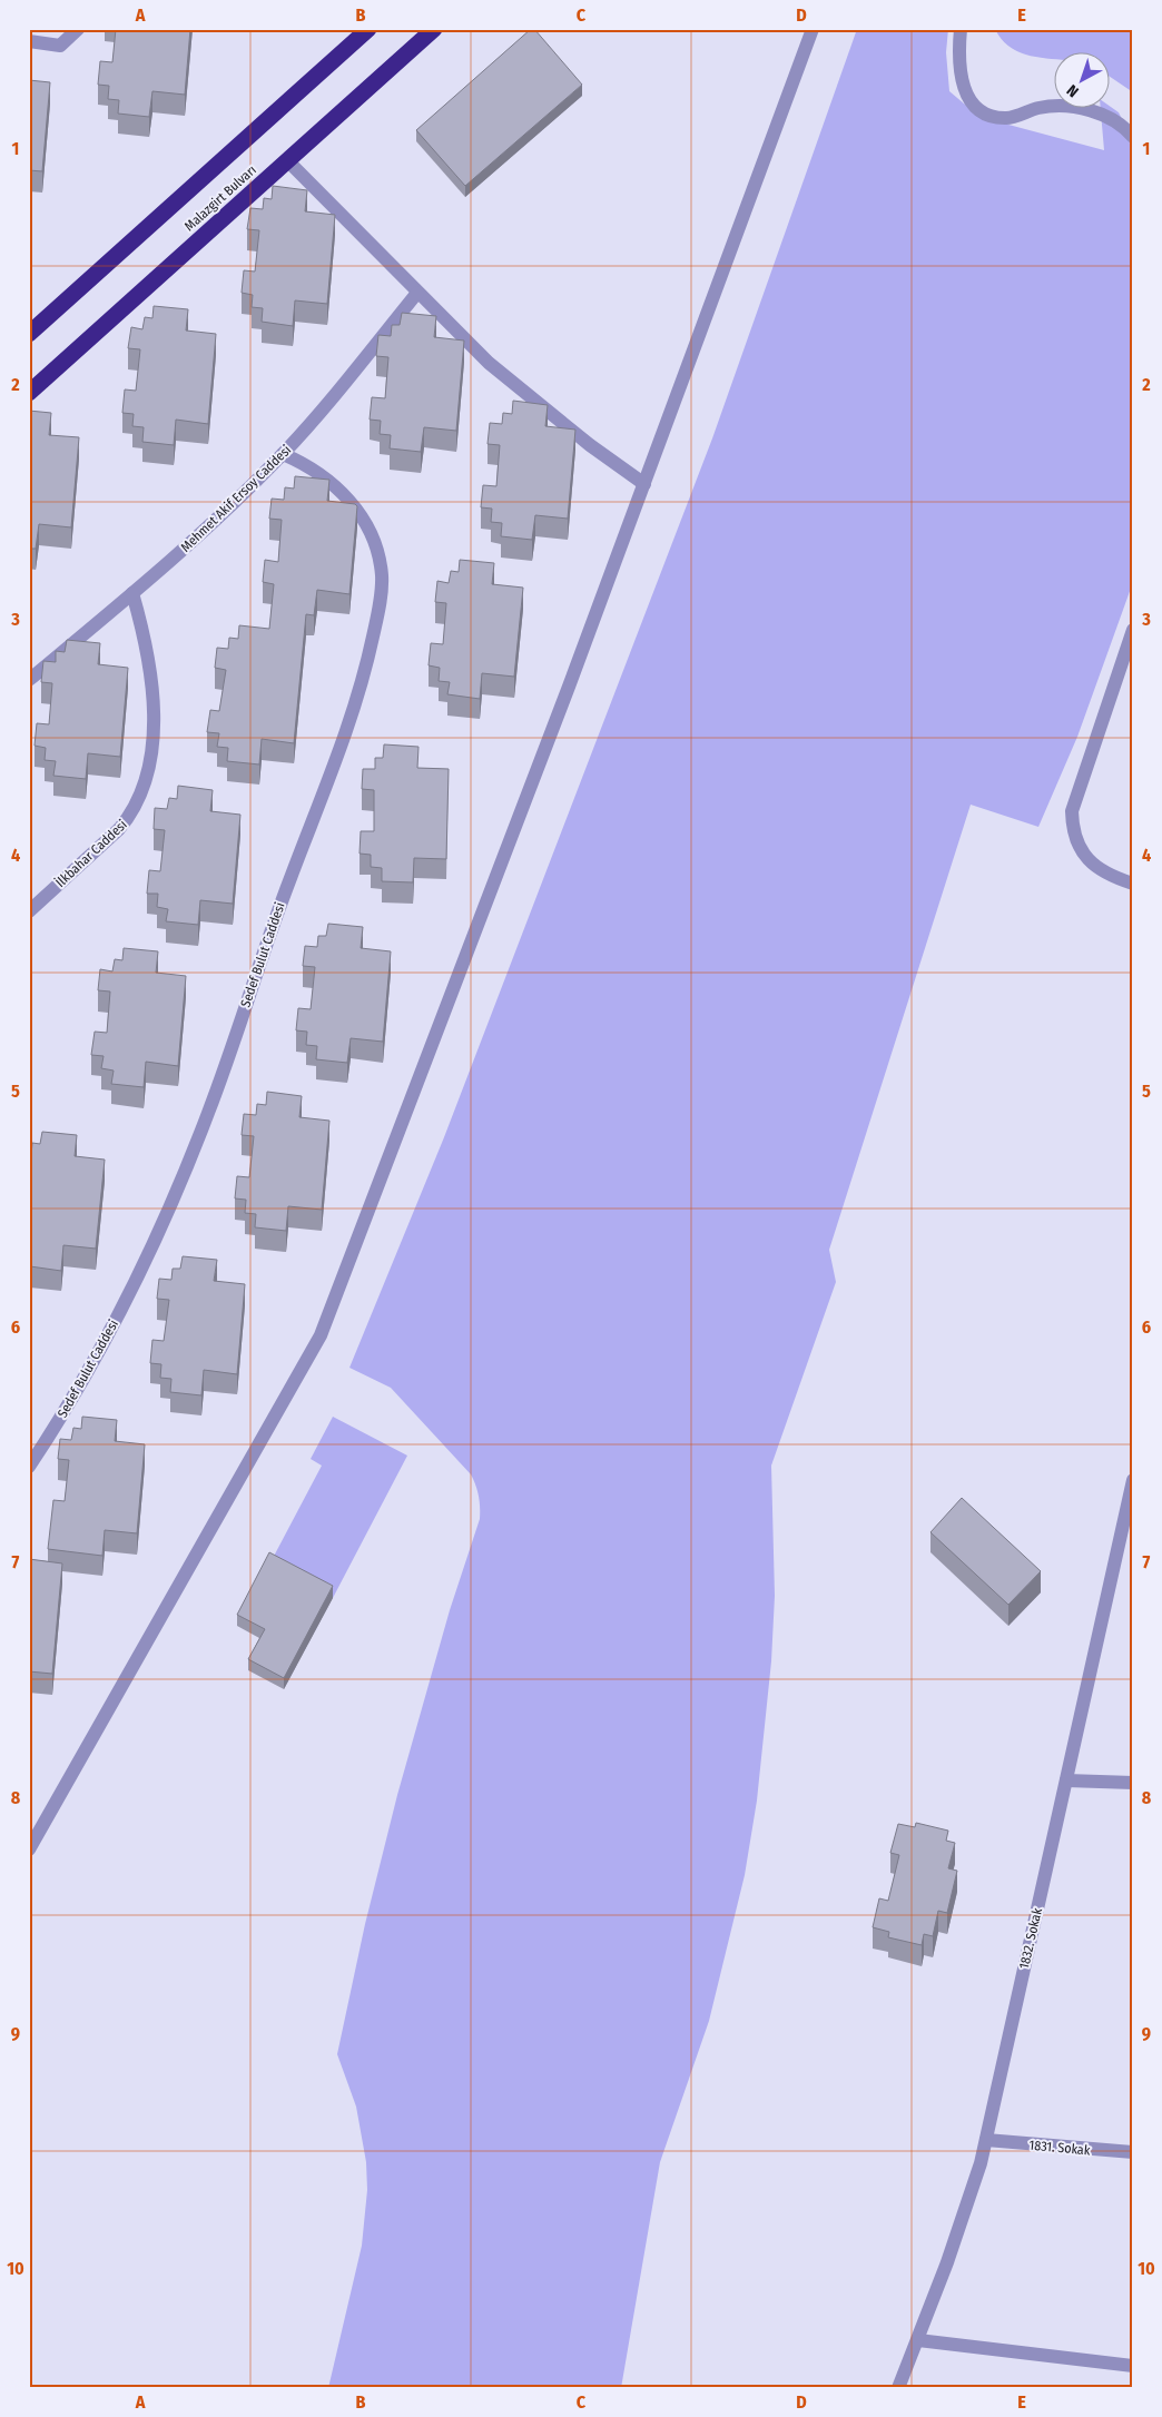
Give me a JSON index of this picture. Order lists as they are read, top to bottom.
{
  "streets": {
    "highway": ["Malazgirt Bulvarı"],
    "street": [
      "Mehmet Akif Ersoy Caddesi",
      "İlkbahar Caddesi",
      "Sedef Bulut Caddesi",
      "1832. Sokak",
      "1831. Sokak"
    ]
  },
  "crossings": [
    ["Mehmet Akif Ersoy Caddesi", "İlkbahar Caddesi"],
    ["Mehmet Akif Ersoy Caddesi", "Sedef Bulut Caddesi"],
    ["1832. Sokak", "1831. Sokak"]
  ],
  "north": "bottom left",
  "grid": {
    "columns": [
      "A",
      "B",
      "C",
      "D",
      "E"
    ],
    "rows": [
      "1",
      "2",
      "3",
      "4",
      "5",
      "6",
      "7",
      "8",
      "9",
      "10"
    ]
  }
}
